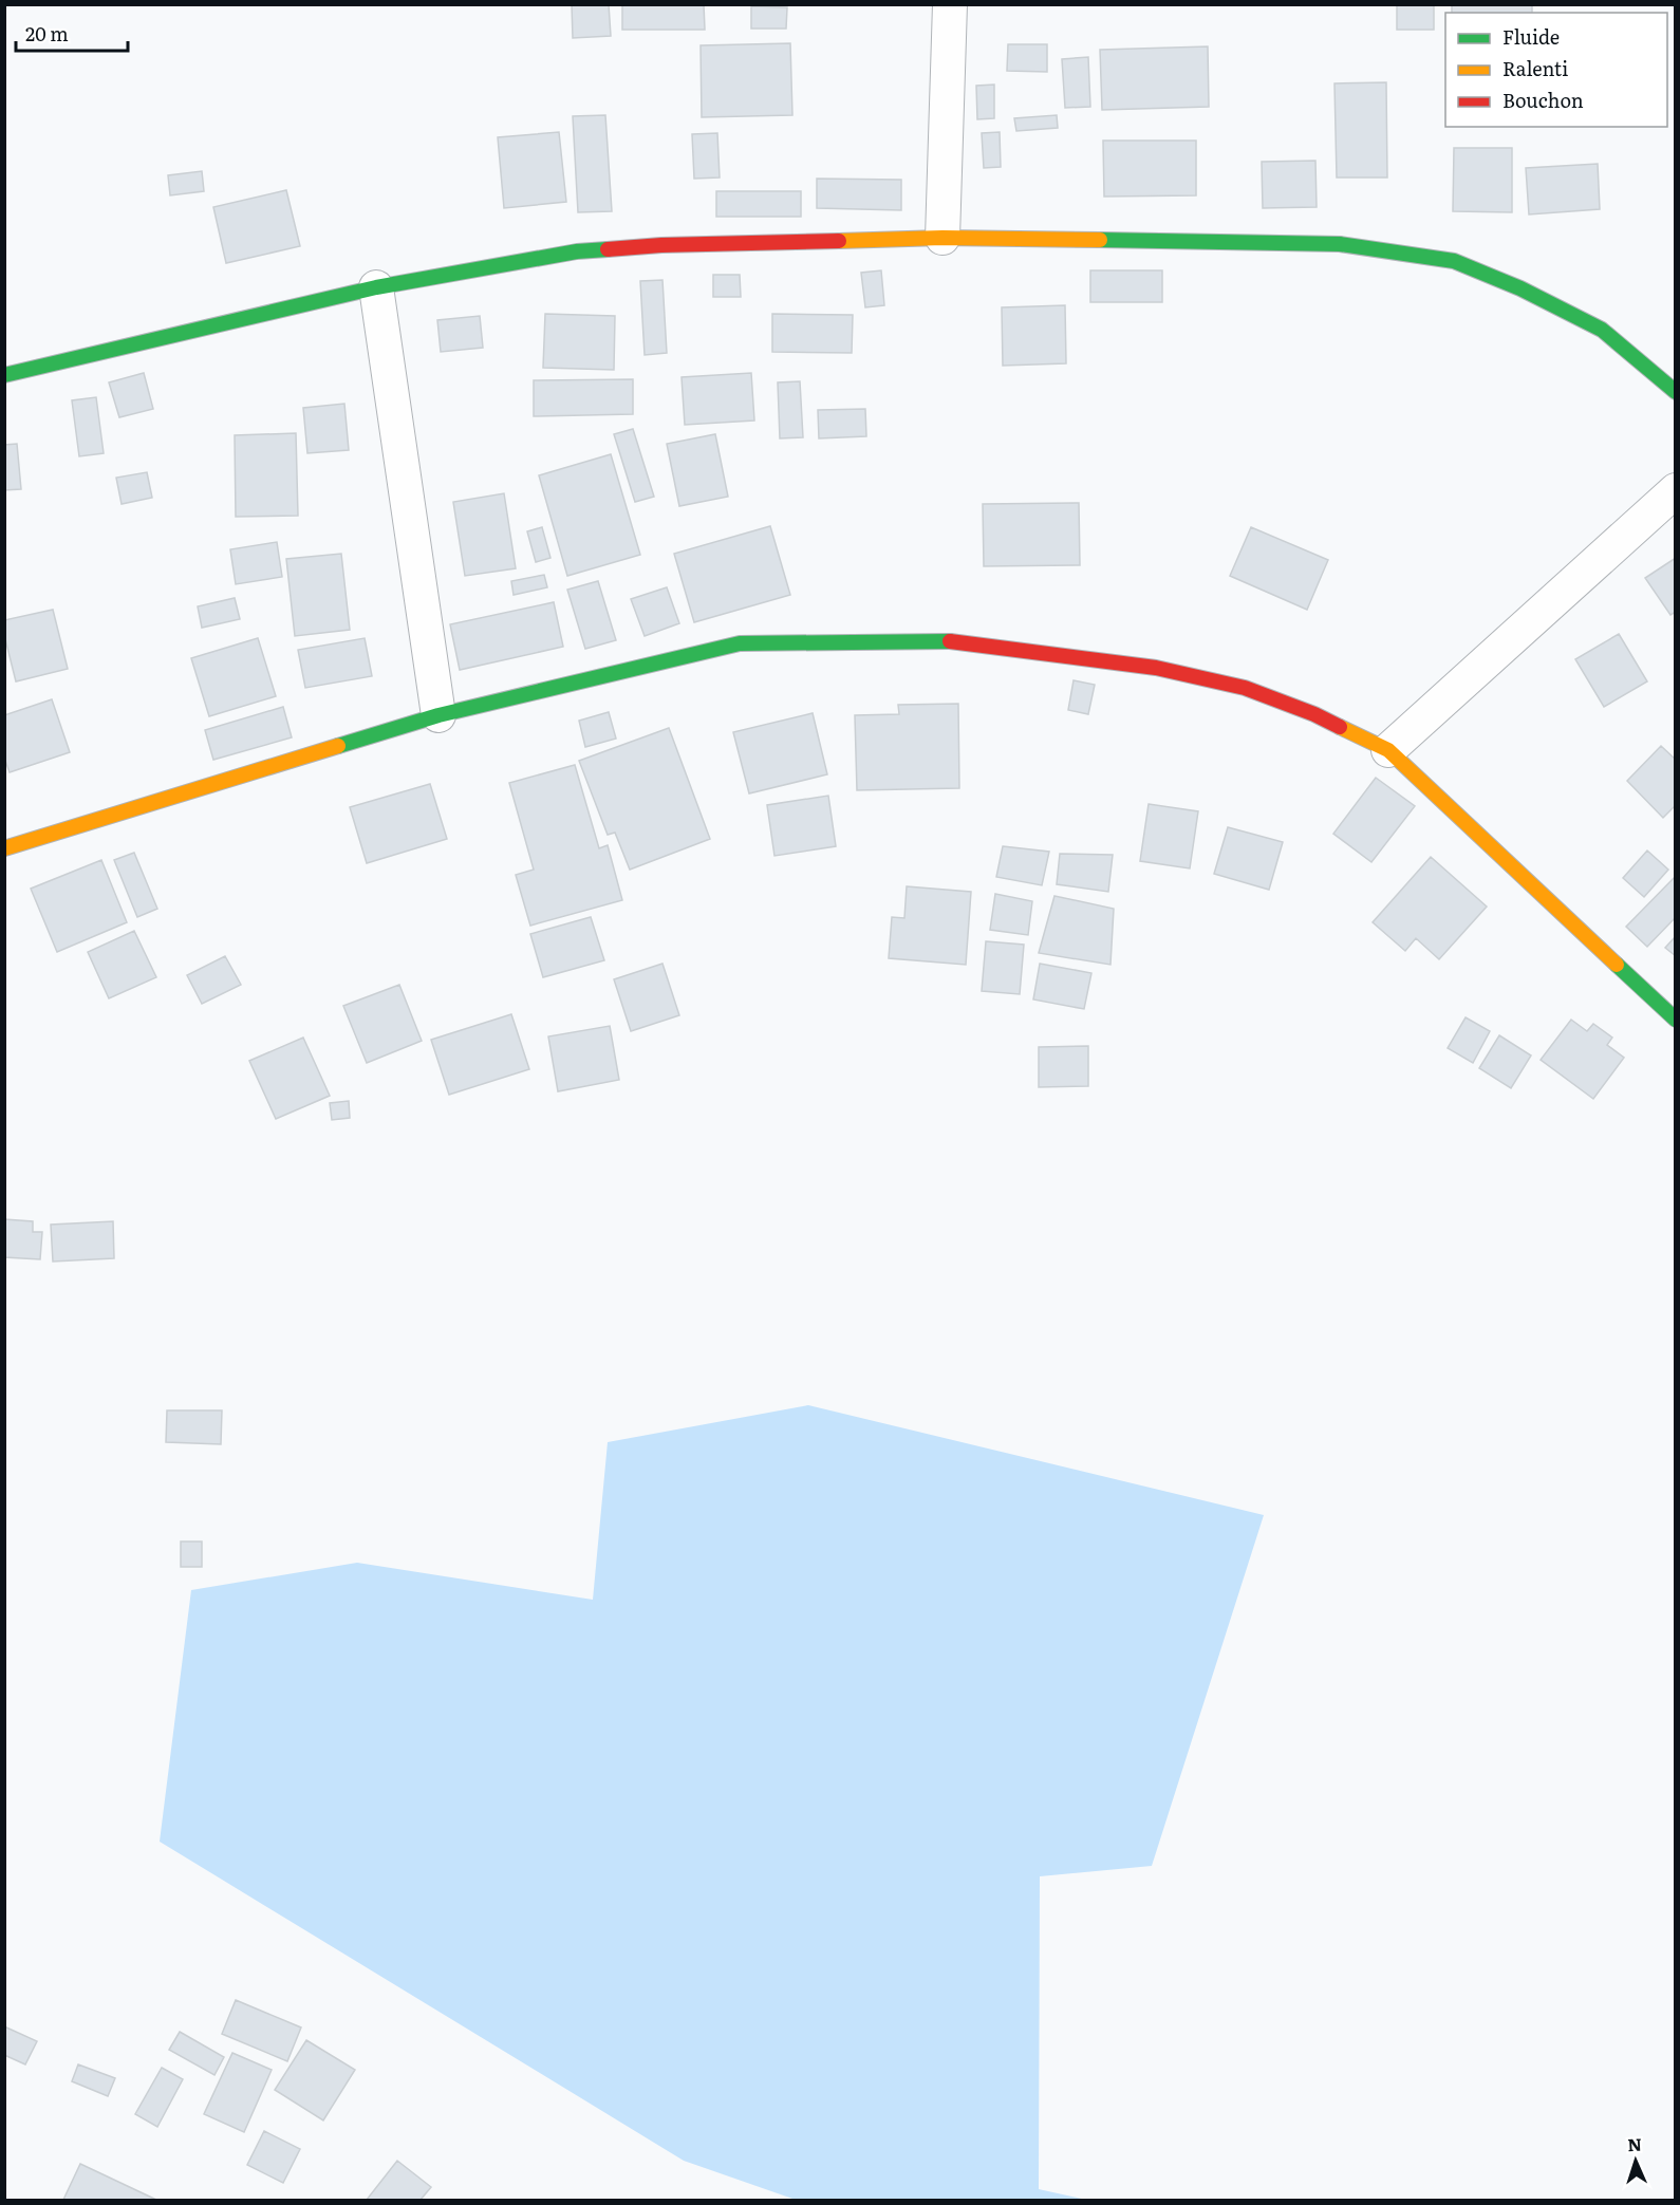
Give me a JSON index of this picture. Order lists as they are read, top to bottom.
{
  "legend": ["Fluide", "Ralenti", "Bouchon"],
  "scale_bar": "20 m",
  "north": "top"
}
